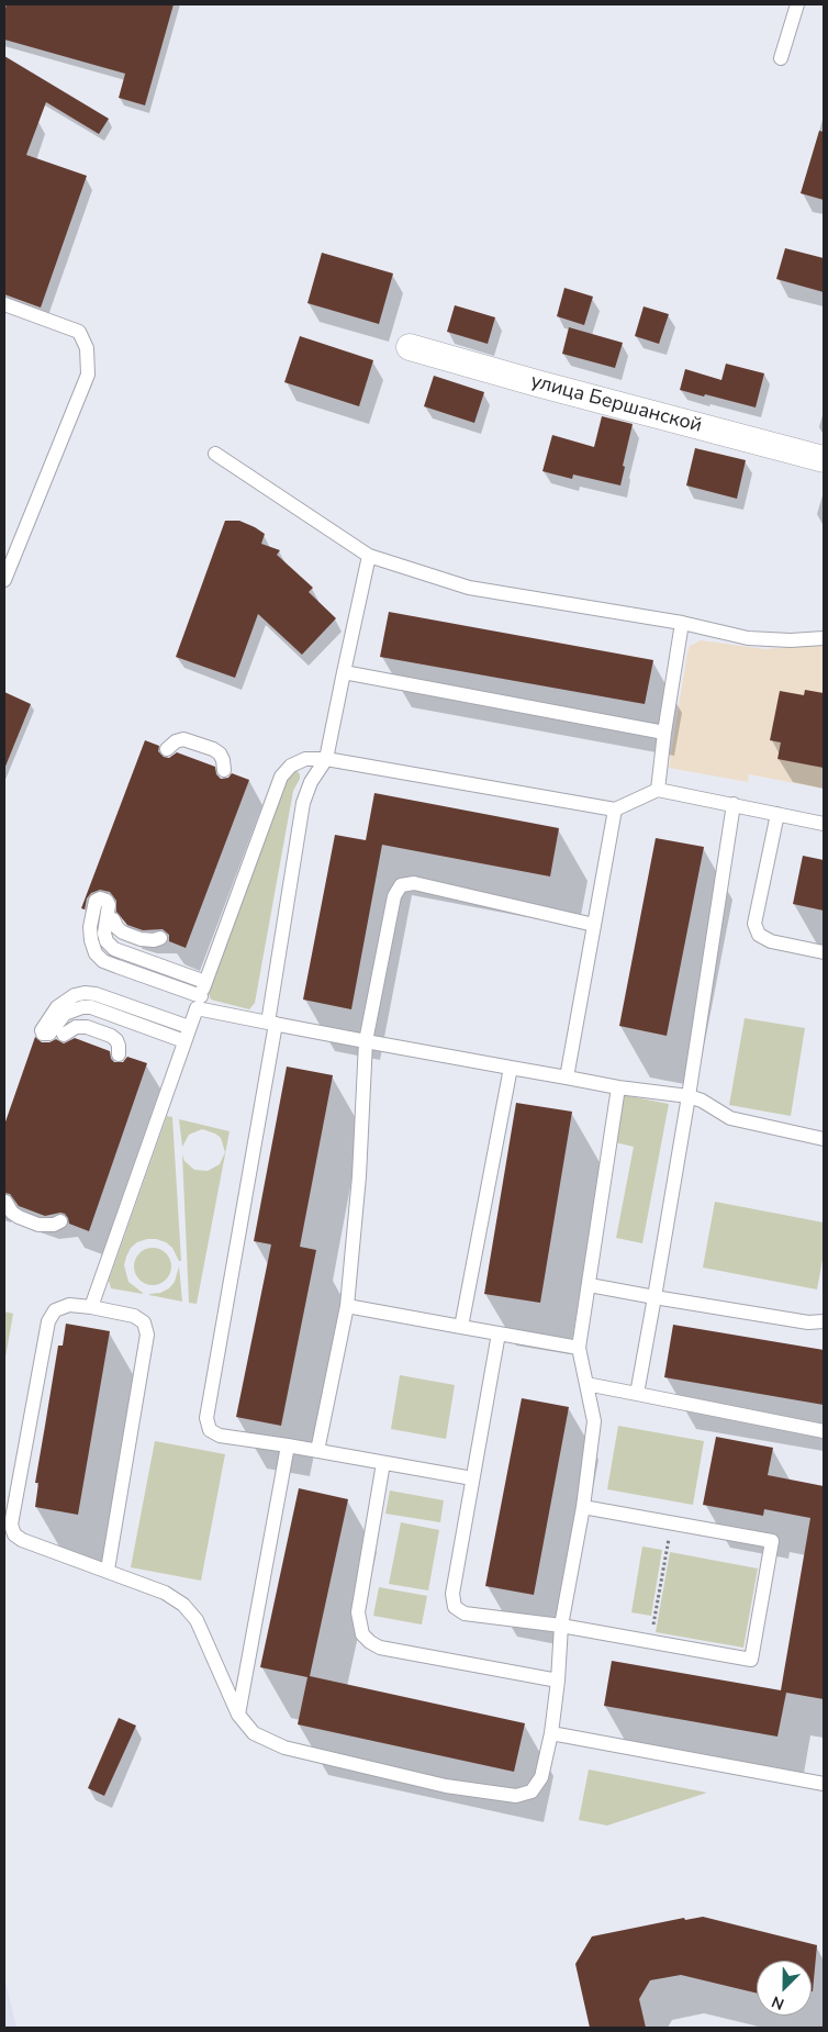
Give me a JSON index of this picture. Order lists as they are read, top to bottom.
{
  "streets": {
    "street": ["улица Бершанской"]
  },
  "north": "bottom left"
}
